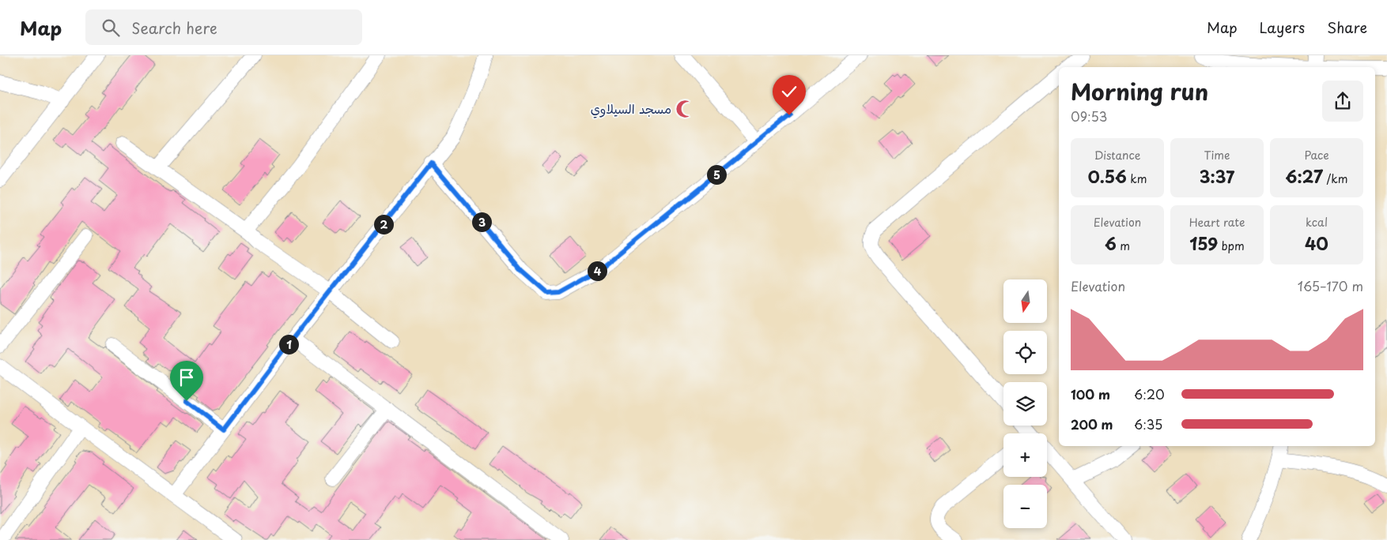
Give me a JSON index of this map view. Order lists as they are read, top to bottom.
{
  "places": {
    "mosque": ["مسجد السيلاوي"]
  },
  "north": "bottom",
  "page": {
    "header": "Map",
    "search": "Search here",
    "nav": ["Map", "Layers", "Share"],
    "heading": ["Morning run", "09:53"],
    "stats": [
      ["Distance", "0.56 km"],
      ["Time", "3:37"],
      ["Pace", "6:27 /km"],
      ["Elevation", "6 m"],
      ["Heart rate", "159 bpm"],
      ["kcal", "40"]
    ],
    "pins": [
      "5",
      "3",
      "2",
      "4",
      "1"
    ],
    "chart": ["Elevation", "165–170 m"],
    "map_buttons": ["+", "−"],
    "list": [
      {
        "name": "100 m",
        "note": "6:20"
      },
      {
        "name": "200 m",
        "note": "6:35"
      }
    ]
  }
}
